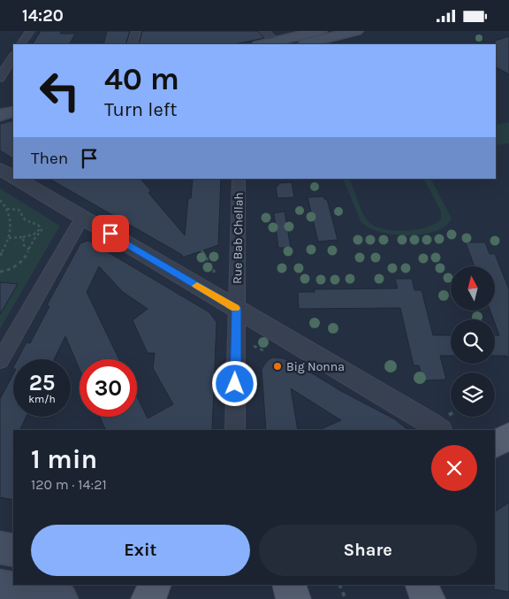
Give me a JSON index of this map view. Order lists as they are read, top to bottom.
{
  "streets": {
    "street": ["Rue Bab Chellah"]
  },
  "places": ["Big Nonna"],
  "north": "top",
  "page": {
    "status": "14:20",
    "turn": ["40 m", "Turn left"],
    "then": "Then",
    "speed": "25 km/h",
    "limit": "30",
    "heading": ["1 min", "120 m · 14:21"],
    "buttons": ["Exit", "Share"]
  }
}
